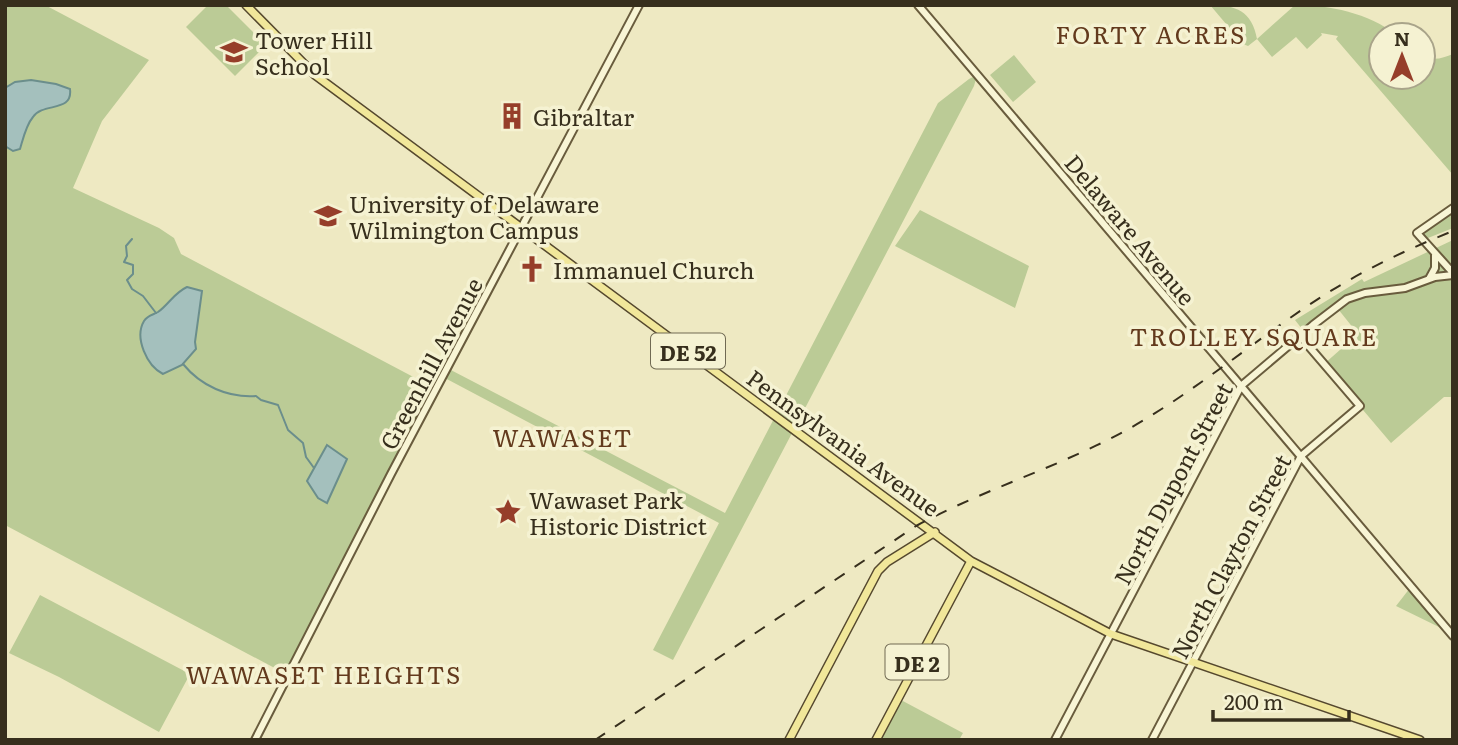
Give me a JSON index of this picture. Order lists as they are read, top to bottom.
{
  "streets": {
    "main road": ["DE 52", "Pennsylvania Avenue", "DE 2"],
    "street": [
      "Delaware Avenue",
      "Greenhill Avenue",
      "North Dupont Street",
      "North Clayton Street"
    ]
  },
  "crossings": [
    ["Delaware Avenue", "North Dupont Street"],
    ["Delaware Avenue", "North Clayton Street"],
    ["Greenhill Avenue", "Pennsylvania Avenue"],
    ["Pennsylvania Avenue", "North Dupont Street"],
    ["Pennsylvania Avenue", "North Clayton Street"],
    ["Pennsylvania Avenue", "DE 2"],
    ["North Dupont Street", "North Clayton Street"]
  ],
  "districts": [
    "FORTY ACRES",
    "TROLLEY SQUARE",
    "WAWASET",
    "WAWASET HEIGHTS"
  ],
  "places": {
    "school or university": ["Tower Hill School", "University of Delaware Wilmington Campus"],
    "building": ["Gibraltar"],
    "church": ["Immanuel Church"],
    "place": ["Wawaset Park Historic District"]
  },
  "scale_bar": "200 m",
  "north": "top"
}
